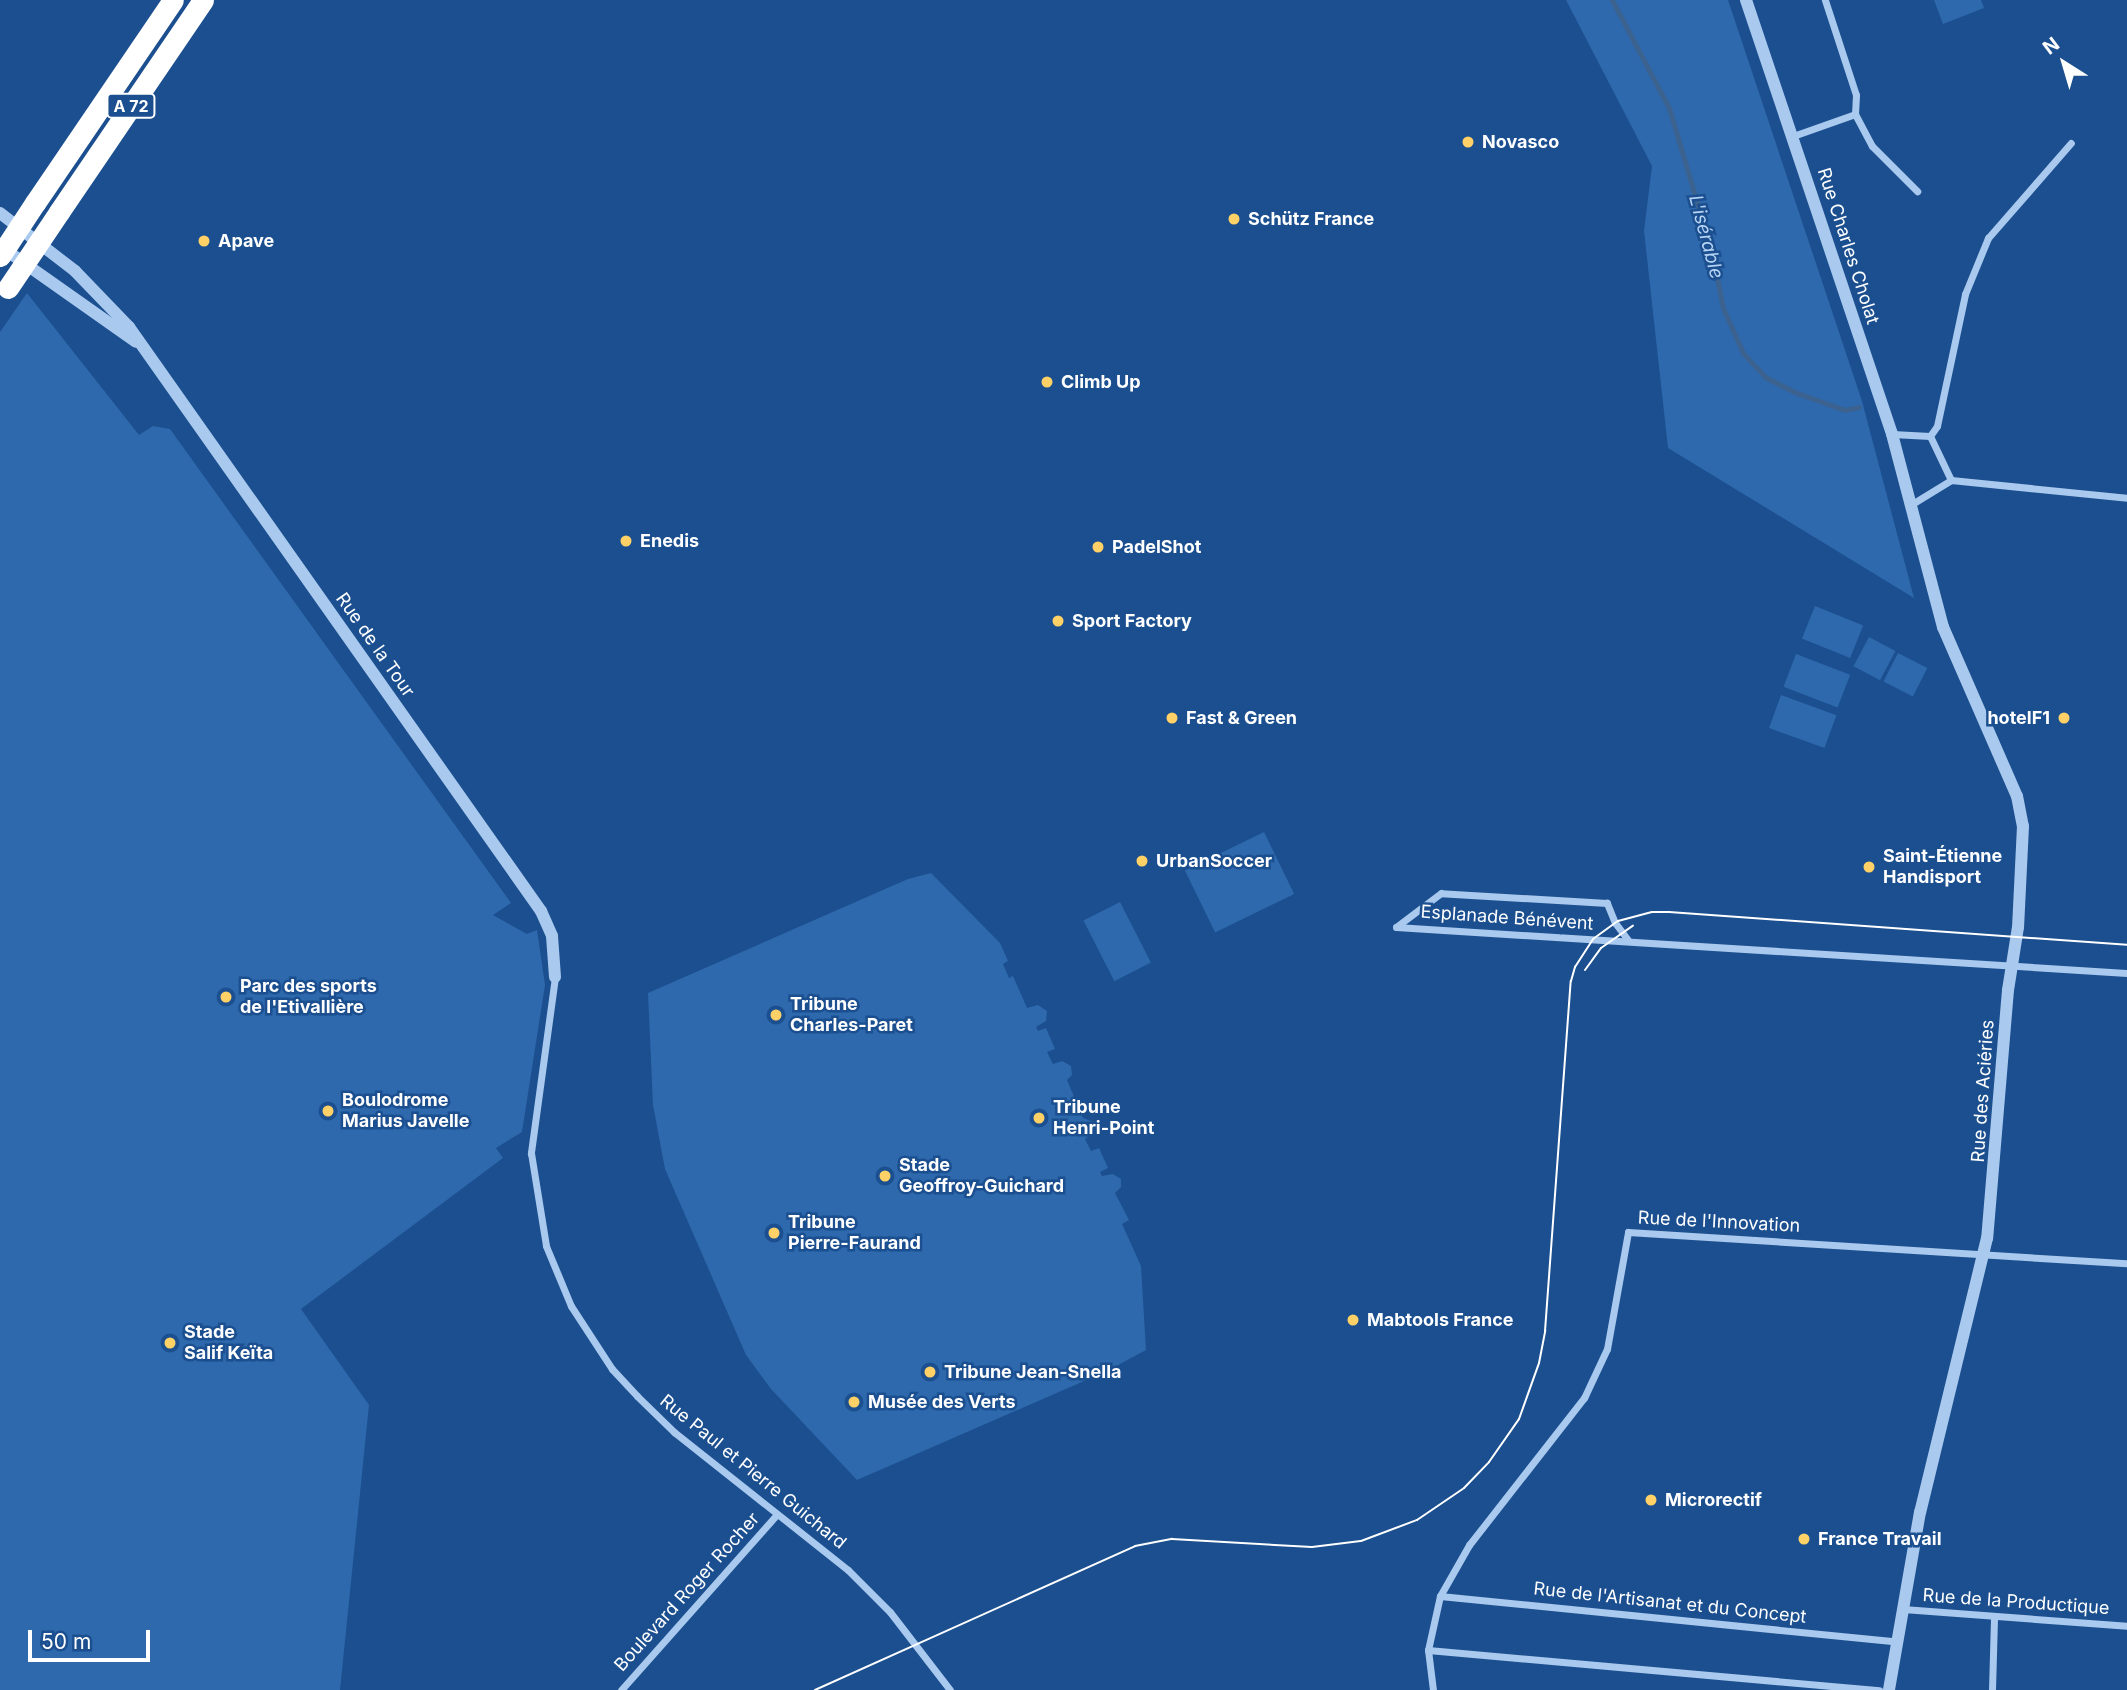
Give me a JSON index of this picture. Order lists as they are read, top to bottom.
{
  "streets": {
    "highway": ["A 72"],
    "street": [
      "Rue Charles Cholat",
      "Rue de la Tour",
      "Esplanade Bénévent",
      "Rue des Aciéries",
      "Rue de l'Innovation",
      "Rue Paul et Pierre Guichard",
      "Boulevard Roger Rocher",
      "Rue de la Productique",
      "Rue de l'Artisanat et du Concept"
    ]
  },
  "crossings": [
    ["Rue Charles Cholat", "Rue des Aciéries"],
    ["Rue de la Tour", "Rue Paul et Pierre Guichard"],
    ["Esplanade Bénévent", "Rue des Aciéries"],
    ["Rue des Aciéries", "Rue de l'Innovation"],
    ["Rue des Aciéries", "Rue de la Productique"],
    ["Rue des Aciéries", "Rue de l'Artisanat et du Concept"],
    ["Rue de l'Innovation", "Rue de l'Artisanat et du Concept"],
    ["Rue Paul et Pierre Guichard", "Boulevard Roger Rocher"]
  ],
  "water": ["L'isérable"],
  "places": [
    "Novasco",
    "Schütz France",
    "Apave",
    "Climb Up",
    "Enedis",
    "PadelShot",
    "Sport Factory",
    "Fast & Green",
    "hotelF1",
    "UrbanSoccer",
    "Saint-Étienne Handisport",
    "Parc des sports de l'Etivallière",
    "Tribune Charles-Paret",
    "Boulodrome Marius Javelle",
    "Tribune Henri-Point",
    "Stade Geoffroy-Guichard",
    "Tribune Pierre-Faurand",
    "Mabtools France",
    "Stade Salif Keïta",
    "Tribune Jean-Snella",
    "Musée des Verts",
    "Microrectif",
    "France Travail"
  ],
  "scale_bar": "50 m",
  "north": "top left"
}
